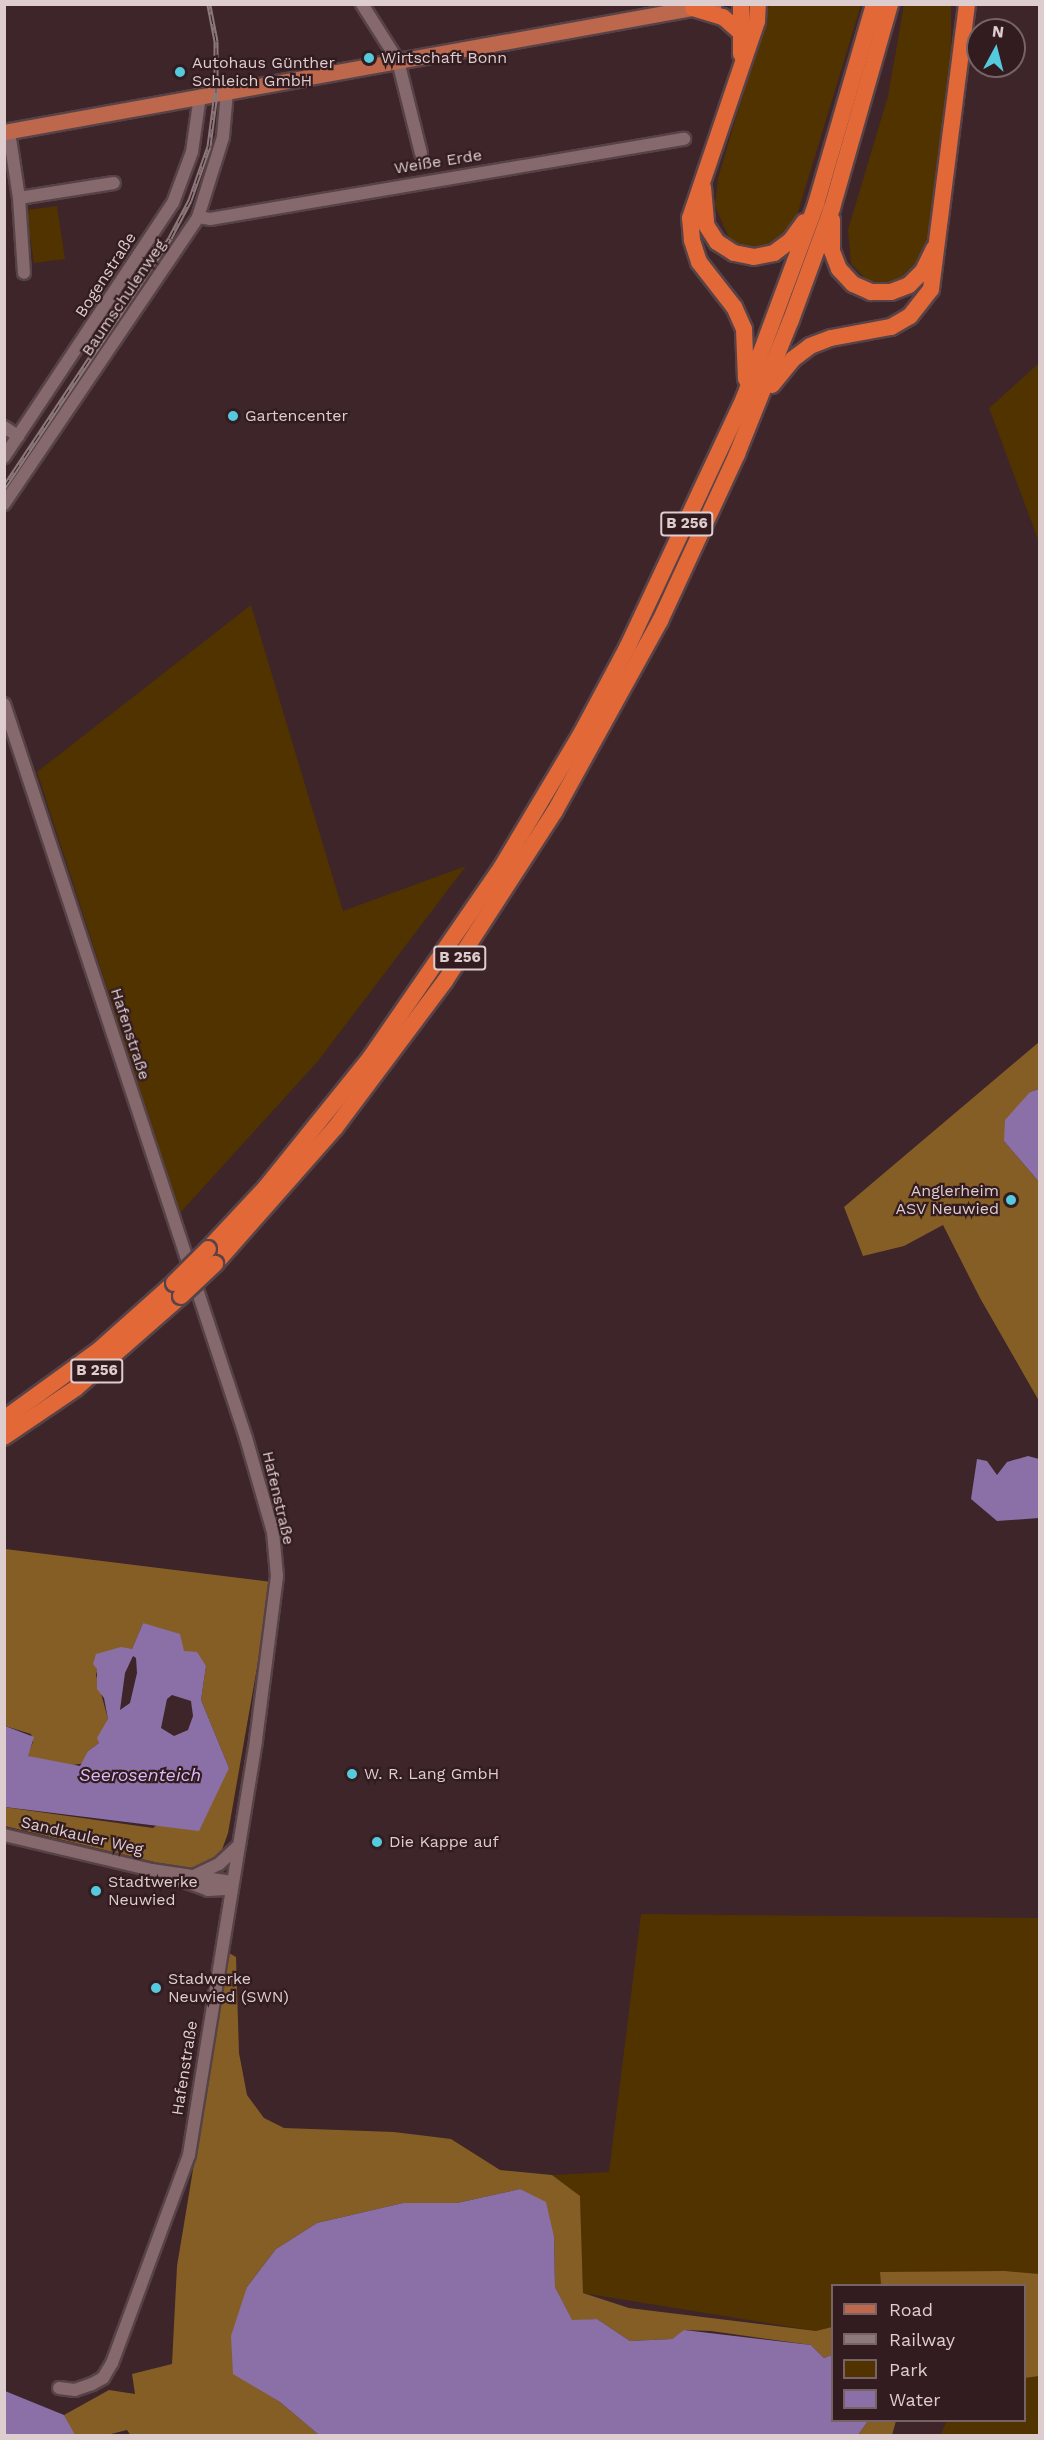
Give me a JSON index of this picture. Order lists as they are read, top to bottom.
{
  "streets": {
    "highway": ["B 256"],
    "street": [
      "Weiße Erde",
      "Bogenstraße",
      "Baumschulenweg",
      "Hafenstraße",
      "Sandkauler Weg"
    ]
  },
  "crossings": [
    ["Weiße Erde", "Baumschulenweg"],
    ["Hafenstraße", "Sandkauler Weg"]
  ],
  "water": ["Seerosenteich"],
  "places": [
    "Wirtschaft Bonn",
    "Autohaus Günther Schleich GmbH",
    "Gartencenter",
    "Anglerheim ASV Neuwied",
    "W. R. Lang GmbH",
    "Die Kappe auf",
    "Stadtwerke Neuwied",
    "Stadwerke Neuwied (SWN)"
  ],
  "legend": [
    "Road",
    "Railway",
    "Park",
    "Water"
  ],
  "north": "top"
}
